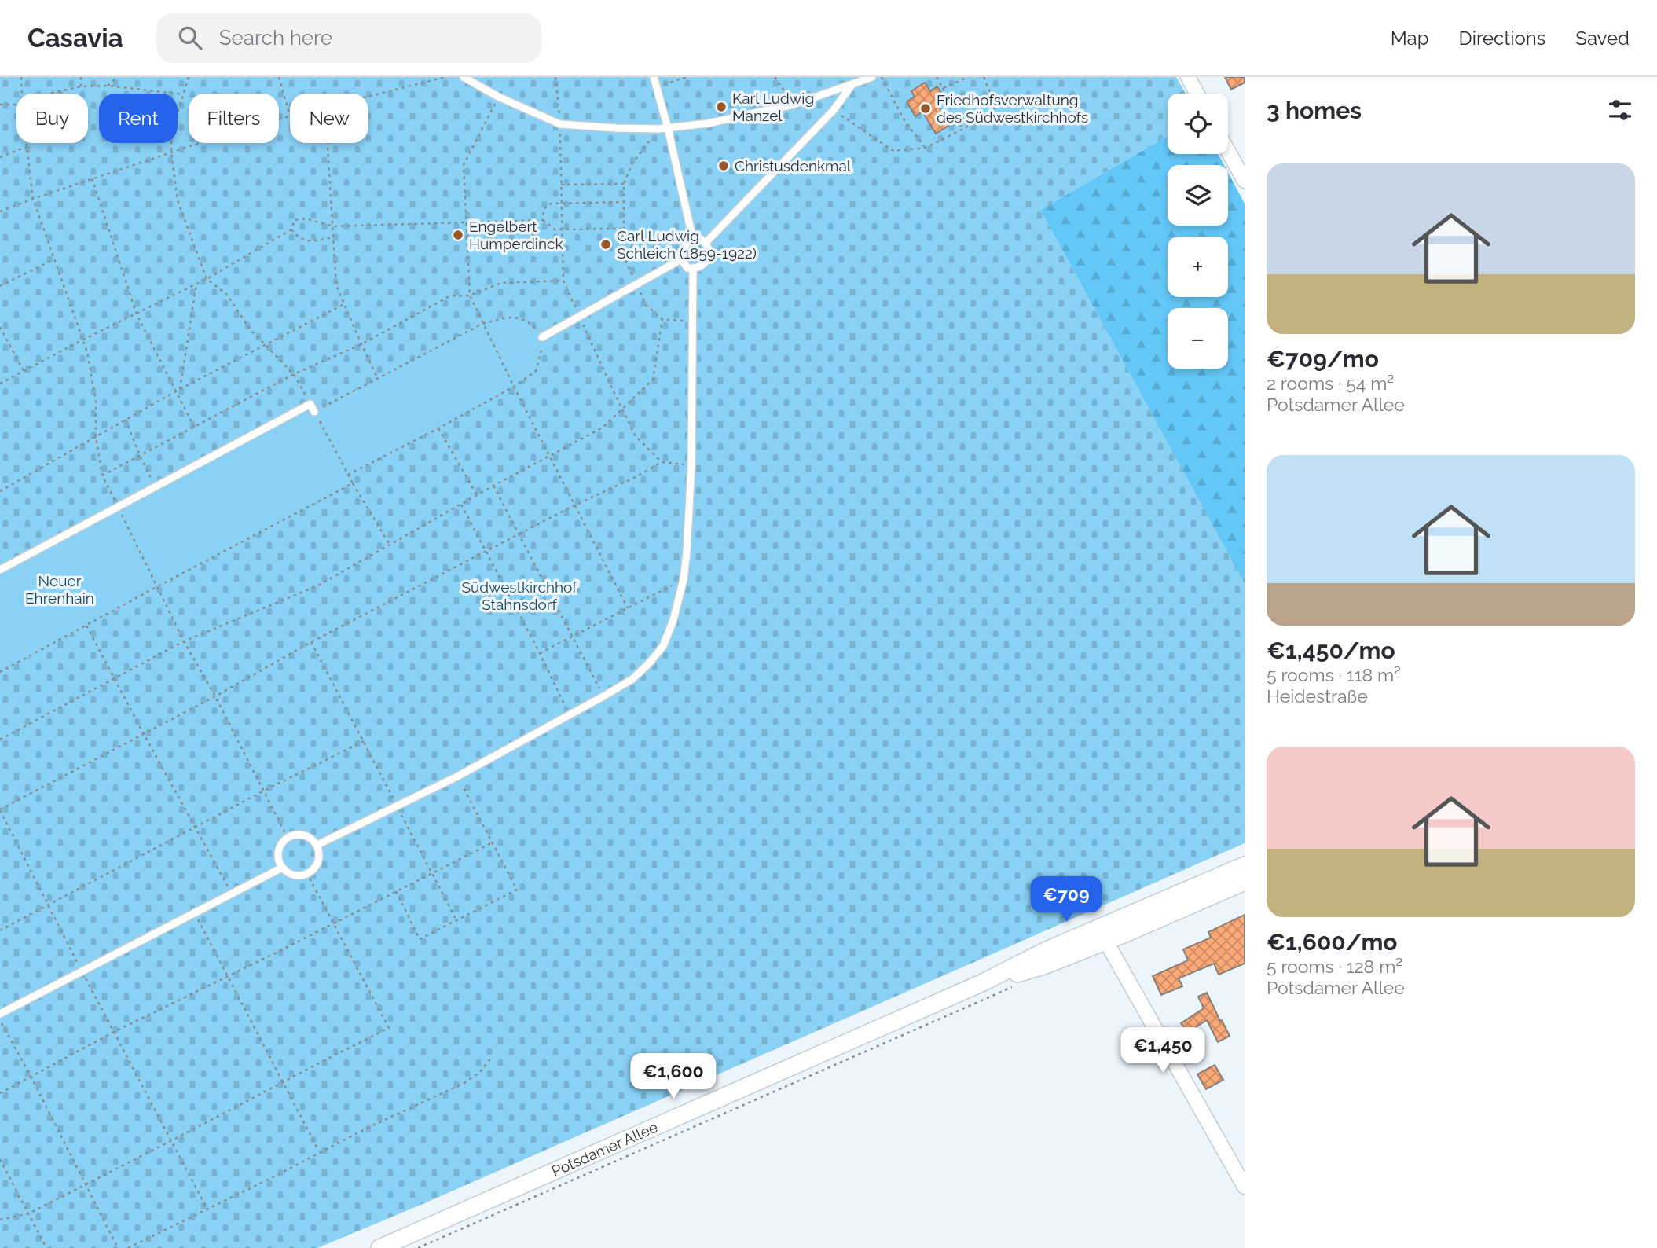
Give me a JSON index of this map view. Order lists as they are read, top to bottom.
{
  "streets": {
    "street": ["Potsdamer Allee"]
  },
  "parks": ["Neuer Ehrenhain", "Südwestkirchhof Stahnsdorf"],
  "places": [
    "Karl Ludwig Manzel",
    "Friedhofsverwaltung des Südwestkirchhofs",
    "Christusdenkmal",
    "Engelbert Humperdinck",
    "Carl Ludwig Schleich (1859-1922)"
  ],
  "page": {
    "header": "Casavia",
    "search": "Search here",
    "nav": ["Map", "Directions", "Saved"],
    "heading": "3 homes",
    "map_buttons": ["+", "−"],
    "chip": [
      "Buy",
      "Rent",
      "Filters",
      "New"
    ],
    "list": [
      {
        "name": "€709/mo",
        "note": "2 rooms · 54 m² · Potsdamer Allee"
      },
      {
        "name": "€1,450/mo",
        "note": "5 rooms · 118 m² · Heidestraße"
      },
      {
        "name": "€1,600/mo",
        "note": "5 rooms · 128 m² · Potsdamer Allee"
      }
    ],
    "price": ["€709", "€1,450", "€1,600"]
  }
}
